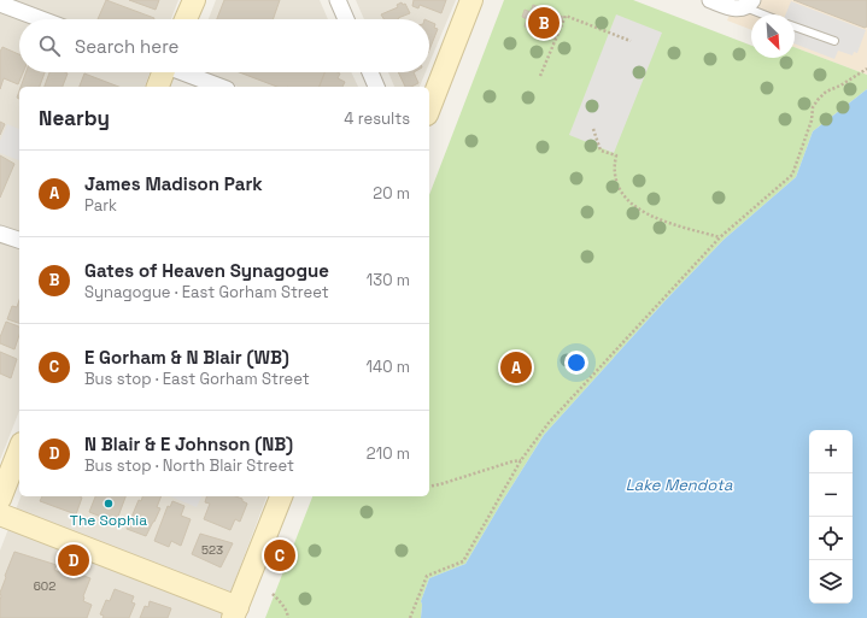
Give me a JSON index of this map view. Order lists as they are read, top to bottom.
{
  "water": ["Lake Mendota"],
  "places": ["The Sophia"],
  "house_numbers": ["523", "602"],
  "north": "bottom right",
  "page": {
    "pins": [
      "B",
      "A",
      "C",
      "D"
    ],
    "search": "Search here",
    "heading": ["Nearby", "4 results"],
    "list": [
      {
        "mark": "A",
        "name": "James Madison Park",
        "note": "Park",
        "value": "20 m"
      },
      {
        "mark": "B",
        "name": "Gates of Heaven Synagogue",
        "note": "Synagogue · East Gorham Street",
        "value": "130 m"
      },
      {
        "mark": "C",
        "name": "E Gorham & N Blair (WB)",
        "note": "Bus stop · East Gorham Street",
        "value": "140 m"
      },
      {
        "mark": "D",
        "name": "N Blair & E Johnson (NB)",
        "note": "Bus stop · North Blair Street",
        "value": "210 m"
      }
    ],
    "map_buttons": ["+", "−"]
  }
}
